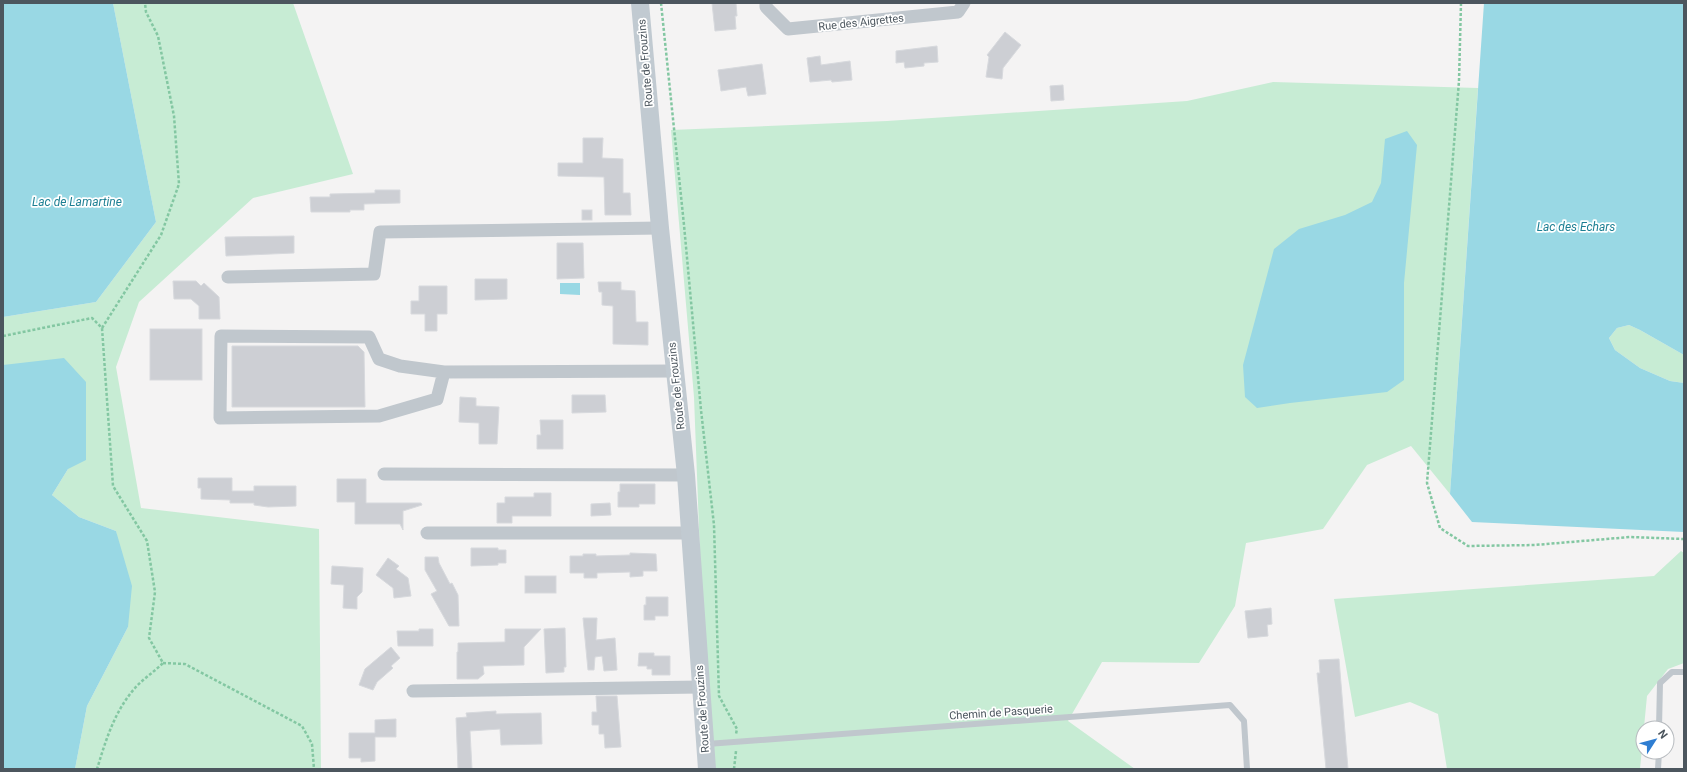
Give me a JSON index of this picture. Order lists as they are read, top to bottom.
{
  "streets": {
    "main road": ["Route de Frouzins"],
    "street": ["Rue des Aigrettes"],
    "lane": ["Chemin de Pasquerie"]
  },
  "crossings": [
    ["Route de Frouzins", "Chemin de Pasquerie"]
  ],
  "water": ["Lac de Lamartine", "Lac des Echars"],
  "north": "top right"
}
